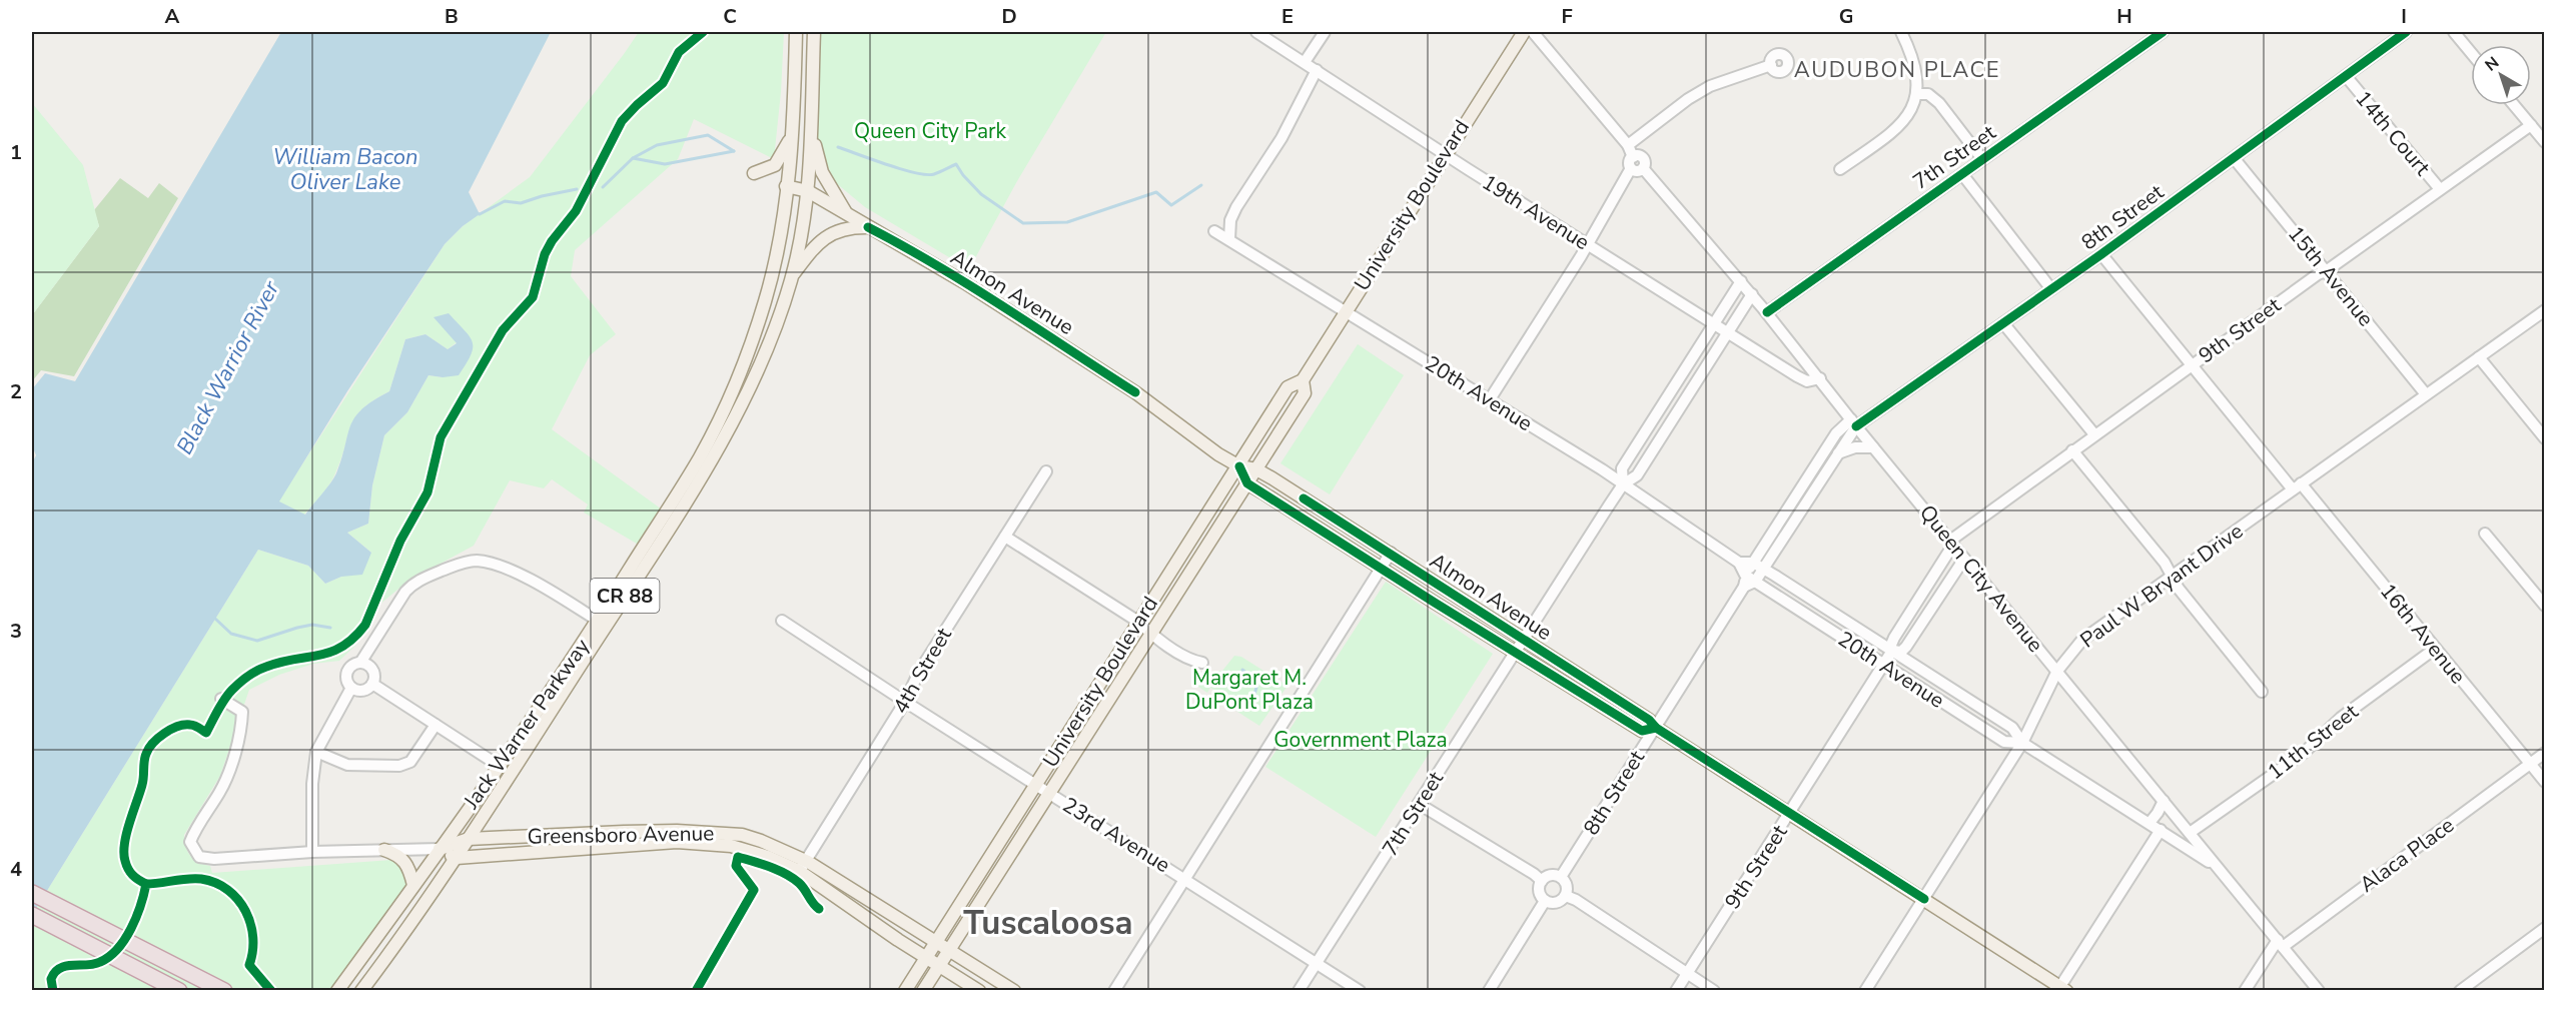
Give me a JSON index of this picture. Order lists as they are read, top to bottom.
{
  "streets": {
    "main road": [
      "University Boulevard",
      "Almon Avenue",
      "CR 88",
      "Jack Warner Parkway",
      "Greensboro Avenue"
    ],
    "street": [
      "14th Court",
      "7th Street",
      "19th Avenue",
      "8th Street",
      "15th Avenue",
      "9th Street",
      "20th Avenue",
      "Queen City Avenue",
      "Paul W Bryant Drive",
      "16th Avenue",
      "4th Street",
      "11th Street",
      "23rd Avenue",
      "Alaca Place"
    ]
  },
  "crossings": [
    ["14th Court", "8th Street"],
    ["14th Court", "9th Street"],
    ["7th Street", "19th Avenue"],
    ["7th Street", "Almon Avenue"],
    ["7th Street", "20th Avenue"],
    ["7th Street", "Queen City Avenue"],
    ["7th Street", "23rd Avenue"],
    ["University Boulevard", "19th Avenue"],
    ["University Boulevard", "Almon Avenue"],
    ["University Boulevard", "20th Avenue"],
    ["University Boulevard", "Greensboro Avenue"],
    ["University Boulevard", "23rd Avenue"],
    ["19th Avenue", "Queen City Avenue"],
    ["8th Street", "15th Avenue"],
    ["8th Street", "Almon Avenue"],
    ["8th Street", "20th Avenue"],
    ["8th Street", "Queen City Avenue"],
    ["8th Street", "16th Avenue"],
    ["15th Avenue", "9th Street"],
    ["15th Avenue", "Paul W Bryant Drive"],
    ["Almon Avenue", "9th Street"],
    ["Almon Avenue", "Paul W Bryant Drive"],
    ["Almon Avenue", "Jack Warner Parkway"],
    ["9th Street", "20th Avenue"],
    ["9th Street", "Queen City Avenue"],
    ["9th Street", "16th Avenue"],
    ["20th Avenue", "Queen City Avenue"],
    ["20th Avenue", "Paul W Bryant Drive"],
    ["Queen City Avenue", "Paul W Bryant Drive"],
    ["Queen City Avenue", "11th Street"],
    ["Queen City Avenue", "Alaca Place"],
    ["Paul W Bryant Drive", "16th Avenue"],
    ["16th Avenue", "11th Street"],
    ["16th Avenue", "Alaca Place"],
    ["4th Street", "Greensboro Avenue"],
    ["4th Street", "23rd Avenue"],
    ["Jack Warner Parkway", "Greensboro Avenue"]
  ],
  "districts": ["AUDUBON PLACE", "Tuscaloosa"],
  "water": ["William Bacon Oliver Lake", "Black Warrior River"],
  "parks": ["Queen City Park", "Margaret M. DuPont Plaza", "Government Plaza"],
  "north": "top left",
  "grid": {
    "columns": [
      "A",
      "B",
      "C",
      "D",
      "E",
      "F",
      "G",
      "H",
      "I"
    ],
    "rows": [
      "1",
      "2",
      "3",
      "4"
    ]
  }
}
